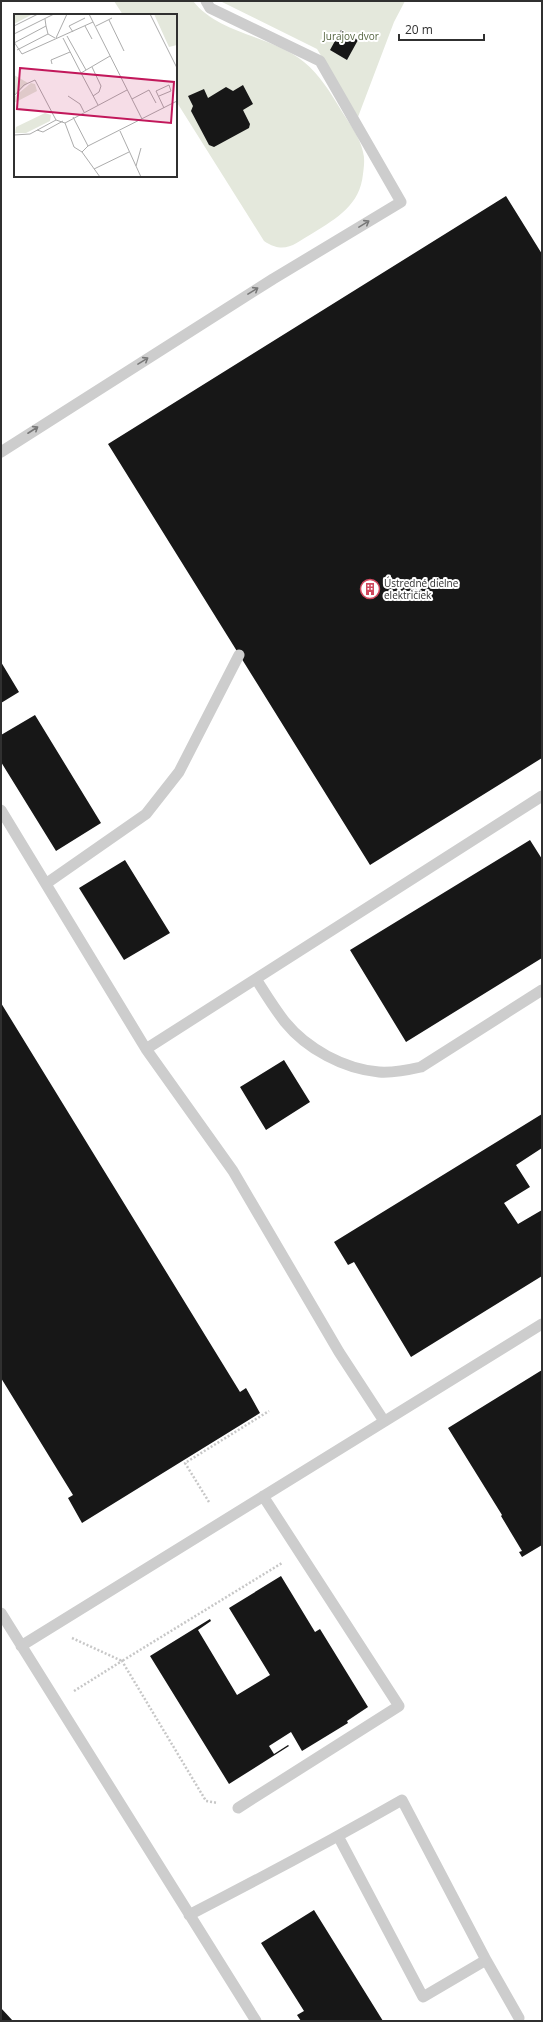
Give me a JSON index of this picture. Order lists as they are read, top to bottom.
{
  "parks": ["Jurajov dvor"],
  "places": {
    "building": ["Ústredné dielne električiek"]
  },
  "scale_bar": "20 m"
}
